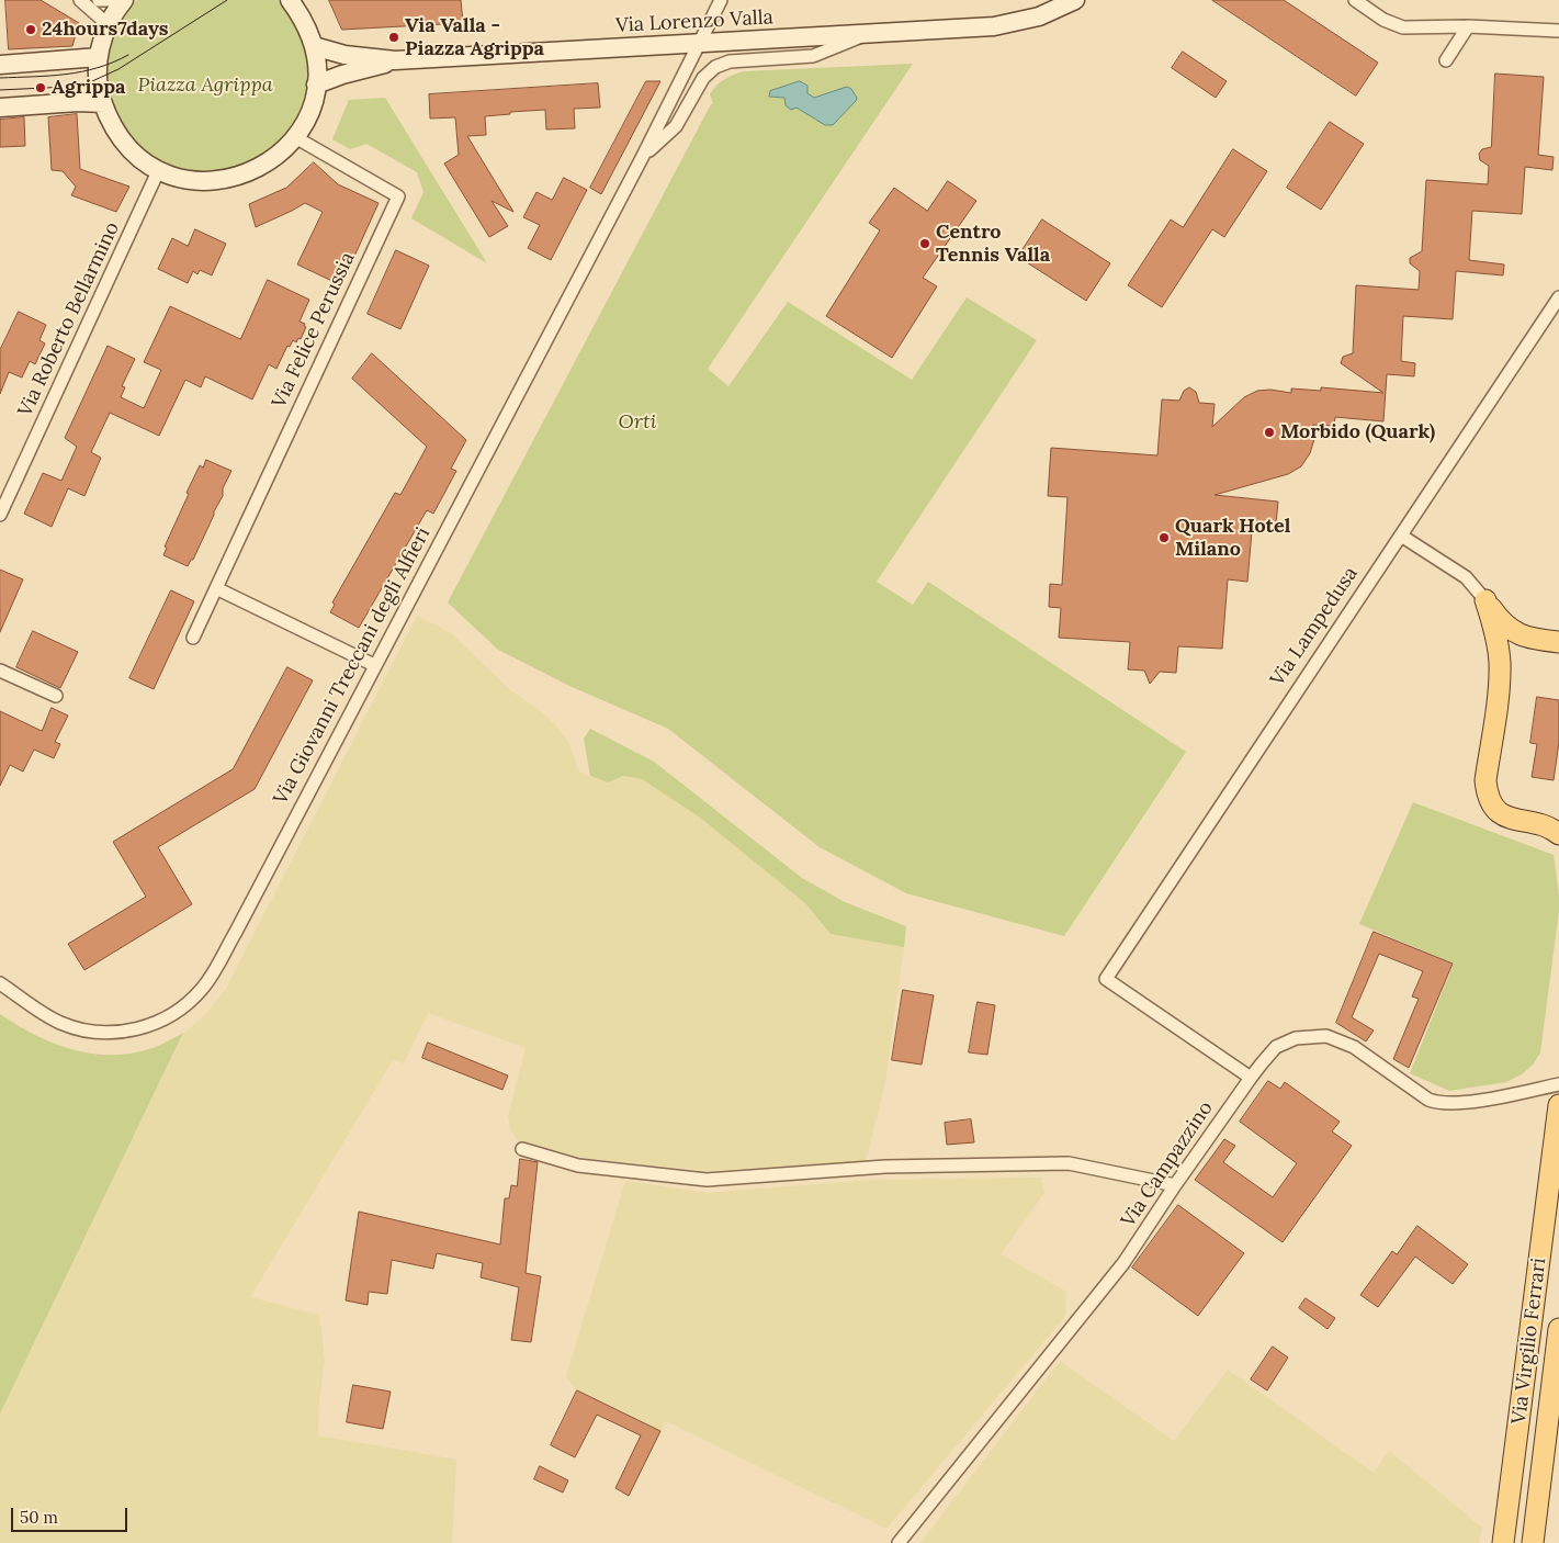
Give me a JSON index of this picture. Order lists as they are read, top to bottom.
{
  "streets": {
    "main road": ["Via Lorenzo Valla", "Via Virgilio Ferrari"],
    "street": [
      "Via Roberto Bellarmino",
      "Via Felice Perussia",
      "Via Lampedusa",
      "Via Giovanni Treccani degli Alfieri",
      "Via Campazzino"
    ]
  },
  "crossings": [
    ["Via Lorenzo Valla", "Via Giovanni Treccani degli Alfieri"],
    ["Via Lampedusa", "Via Campazzino"]
  ],
  "parks": ["Piazza Agrippa", "Orti"],
  "places": [
    "24hours7days",
    "Via Valla - Piazza Agrippa",
    "Agrippa",
    "Centro Tennis Valla",
    "Morbido (Quark)",
    "Quark Hotel Milano"
  ],
  "scale_bar": "50 m"
}
